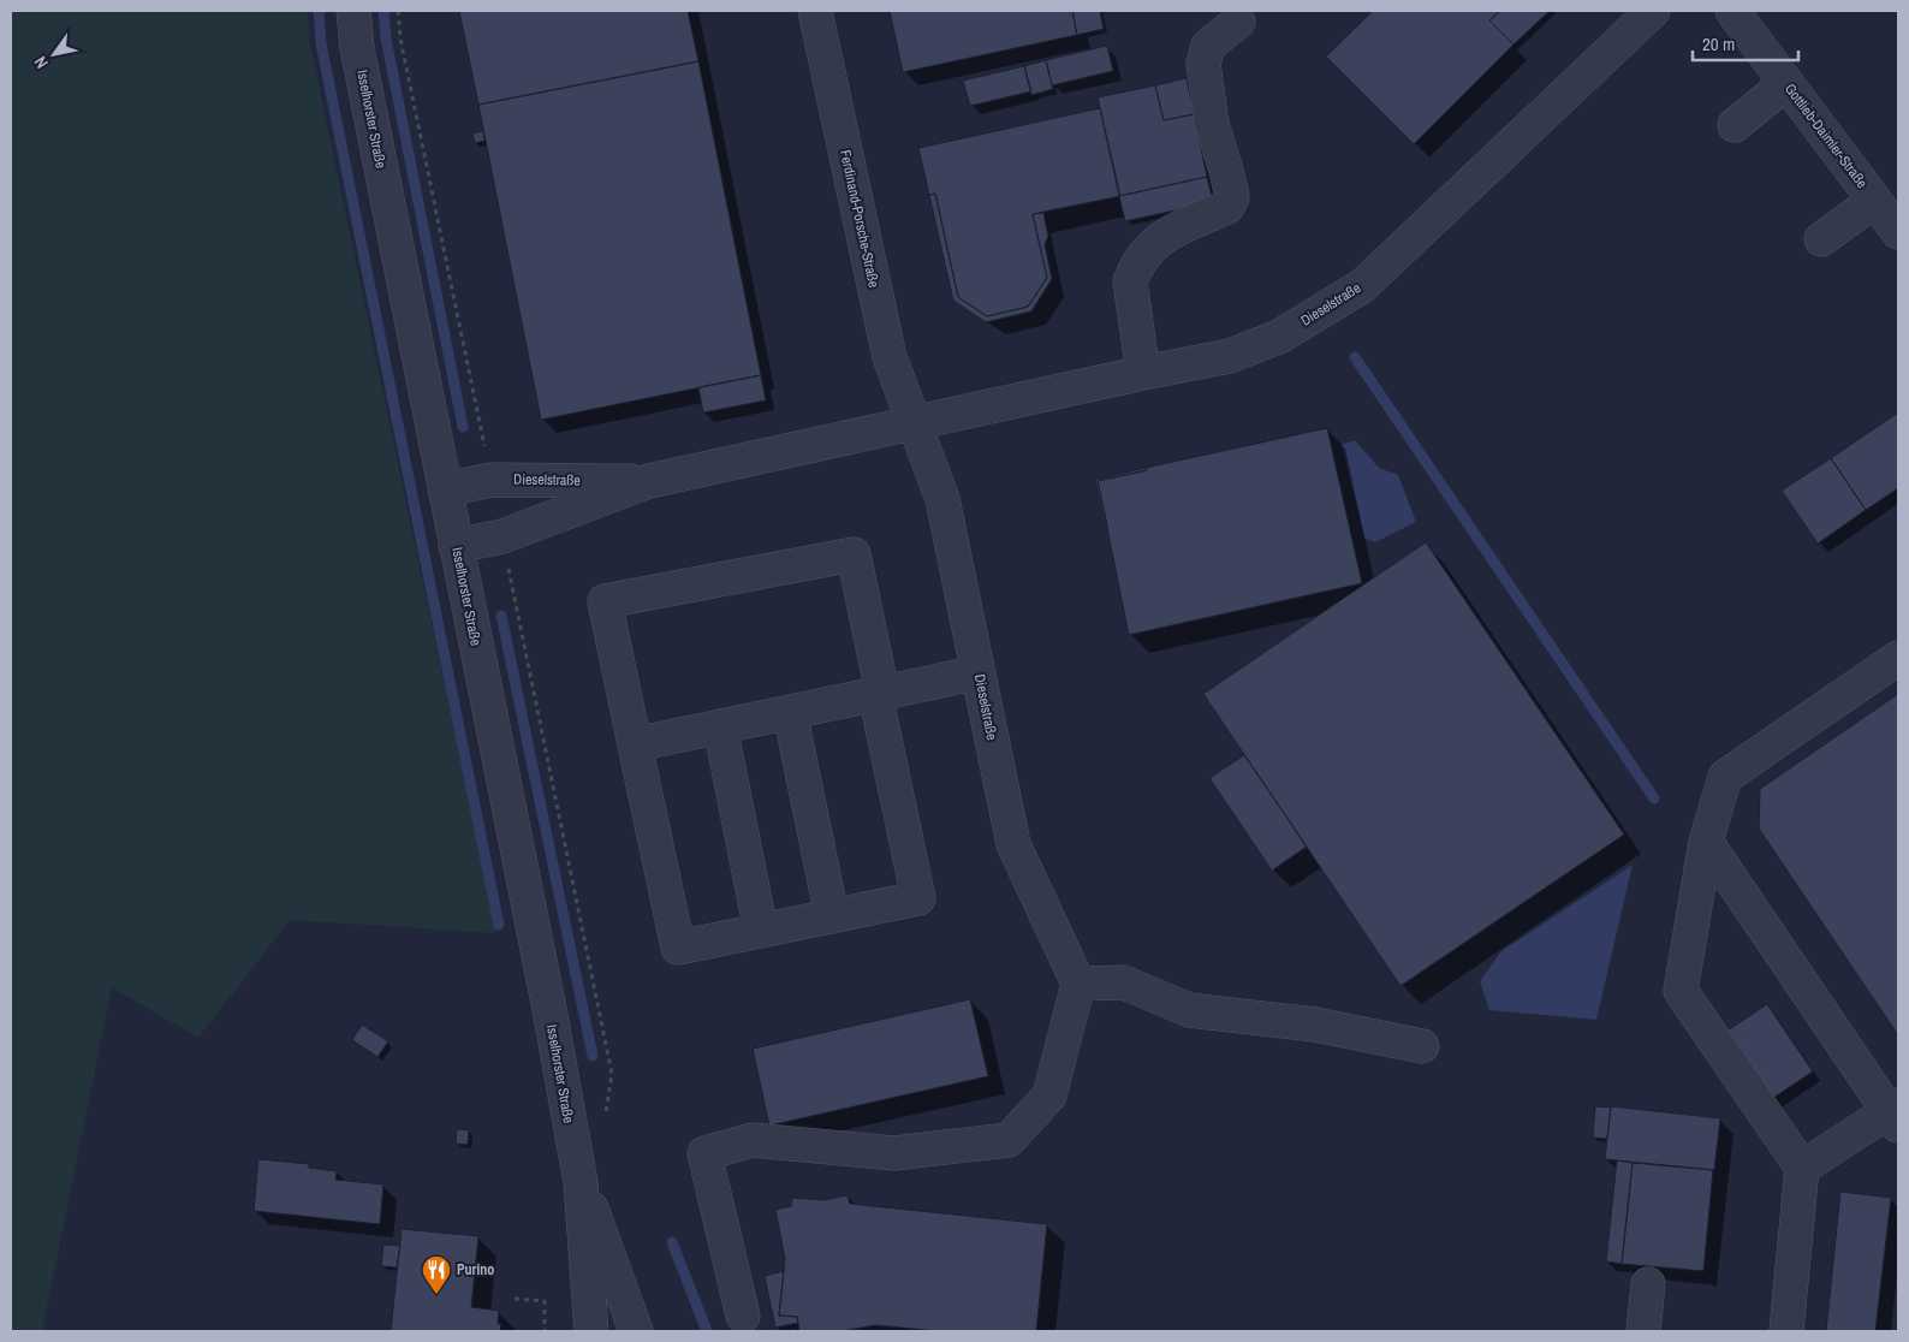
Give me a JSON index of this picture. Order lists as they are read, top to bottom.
{
  "streets": {
    "street": [
      "Isselhorster Straße",
      "Gottlieb-Daimler-Straße",
      "Ferdinand-Porsche-Straße",
      "Dieselstraße"
    ]
  },
  "crossings": [
    ["Isselhorster Straße", "Dieselstraße"],
    ["Ferdinand-Porsche-Straße", "Dieselstraße"]
  ],
  "places": {
    "restaurant": ["Purino"]
  },
  "scale_bar": "20 m",
  "north": "bottom left"
}
